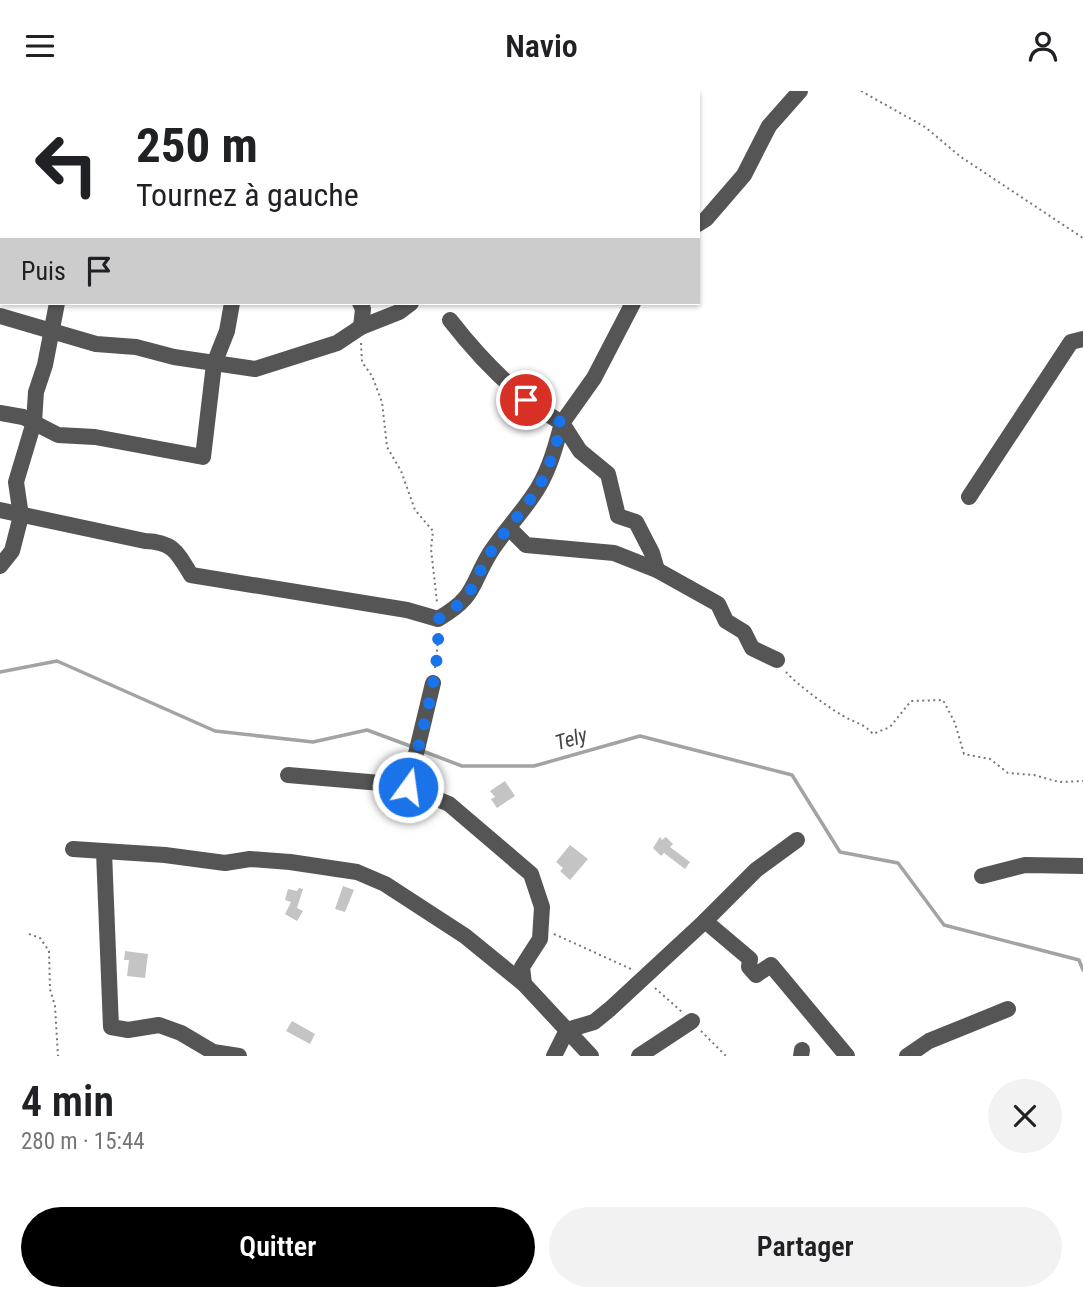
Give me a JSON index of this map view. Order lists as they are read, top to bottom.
{
  "water": ["Tely"],
  "page": {
    "header": "Navio",
    "turn": ["250 m", "Tournez à gauche"],
    "then": "Puis",
    "heading": ["4 min", "280 m · 15:44"],
    "buttons": ["Quitter", "Partager"]
  }
}
